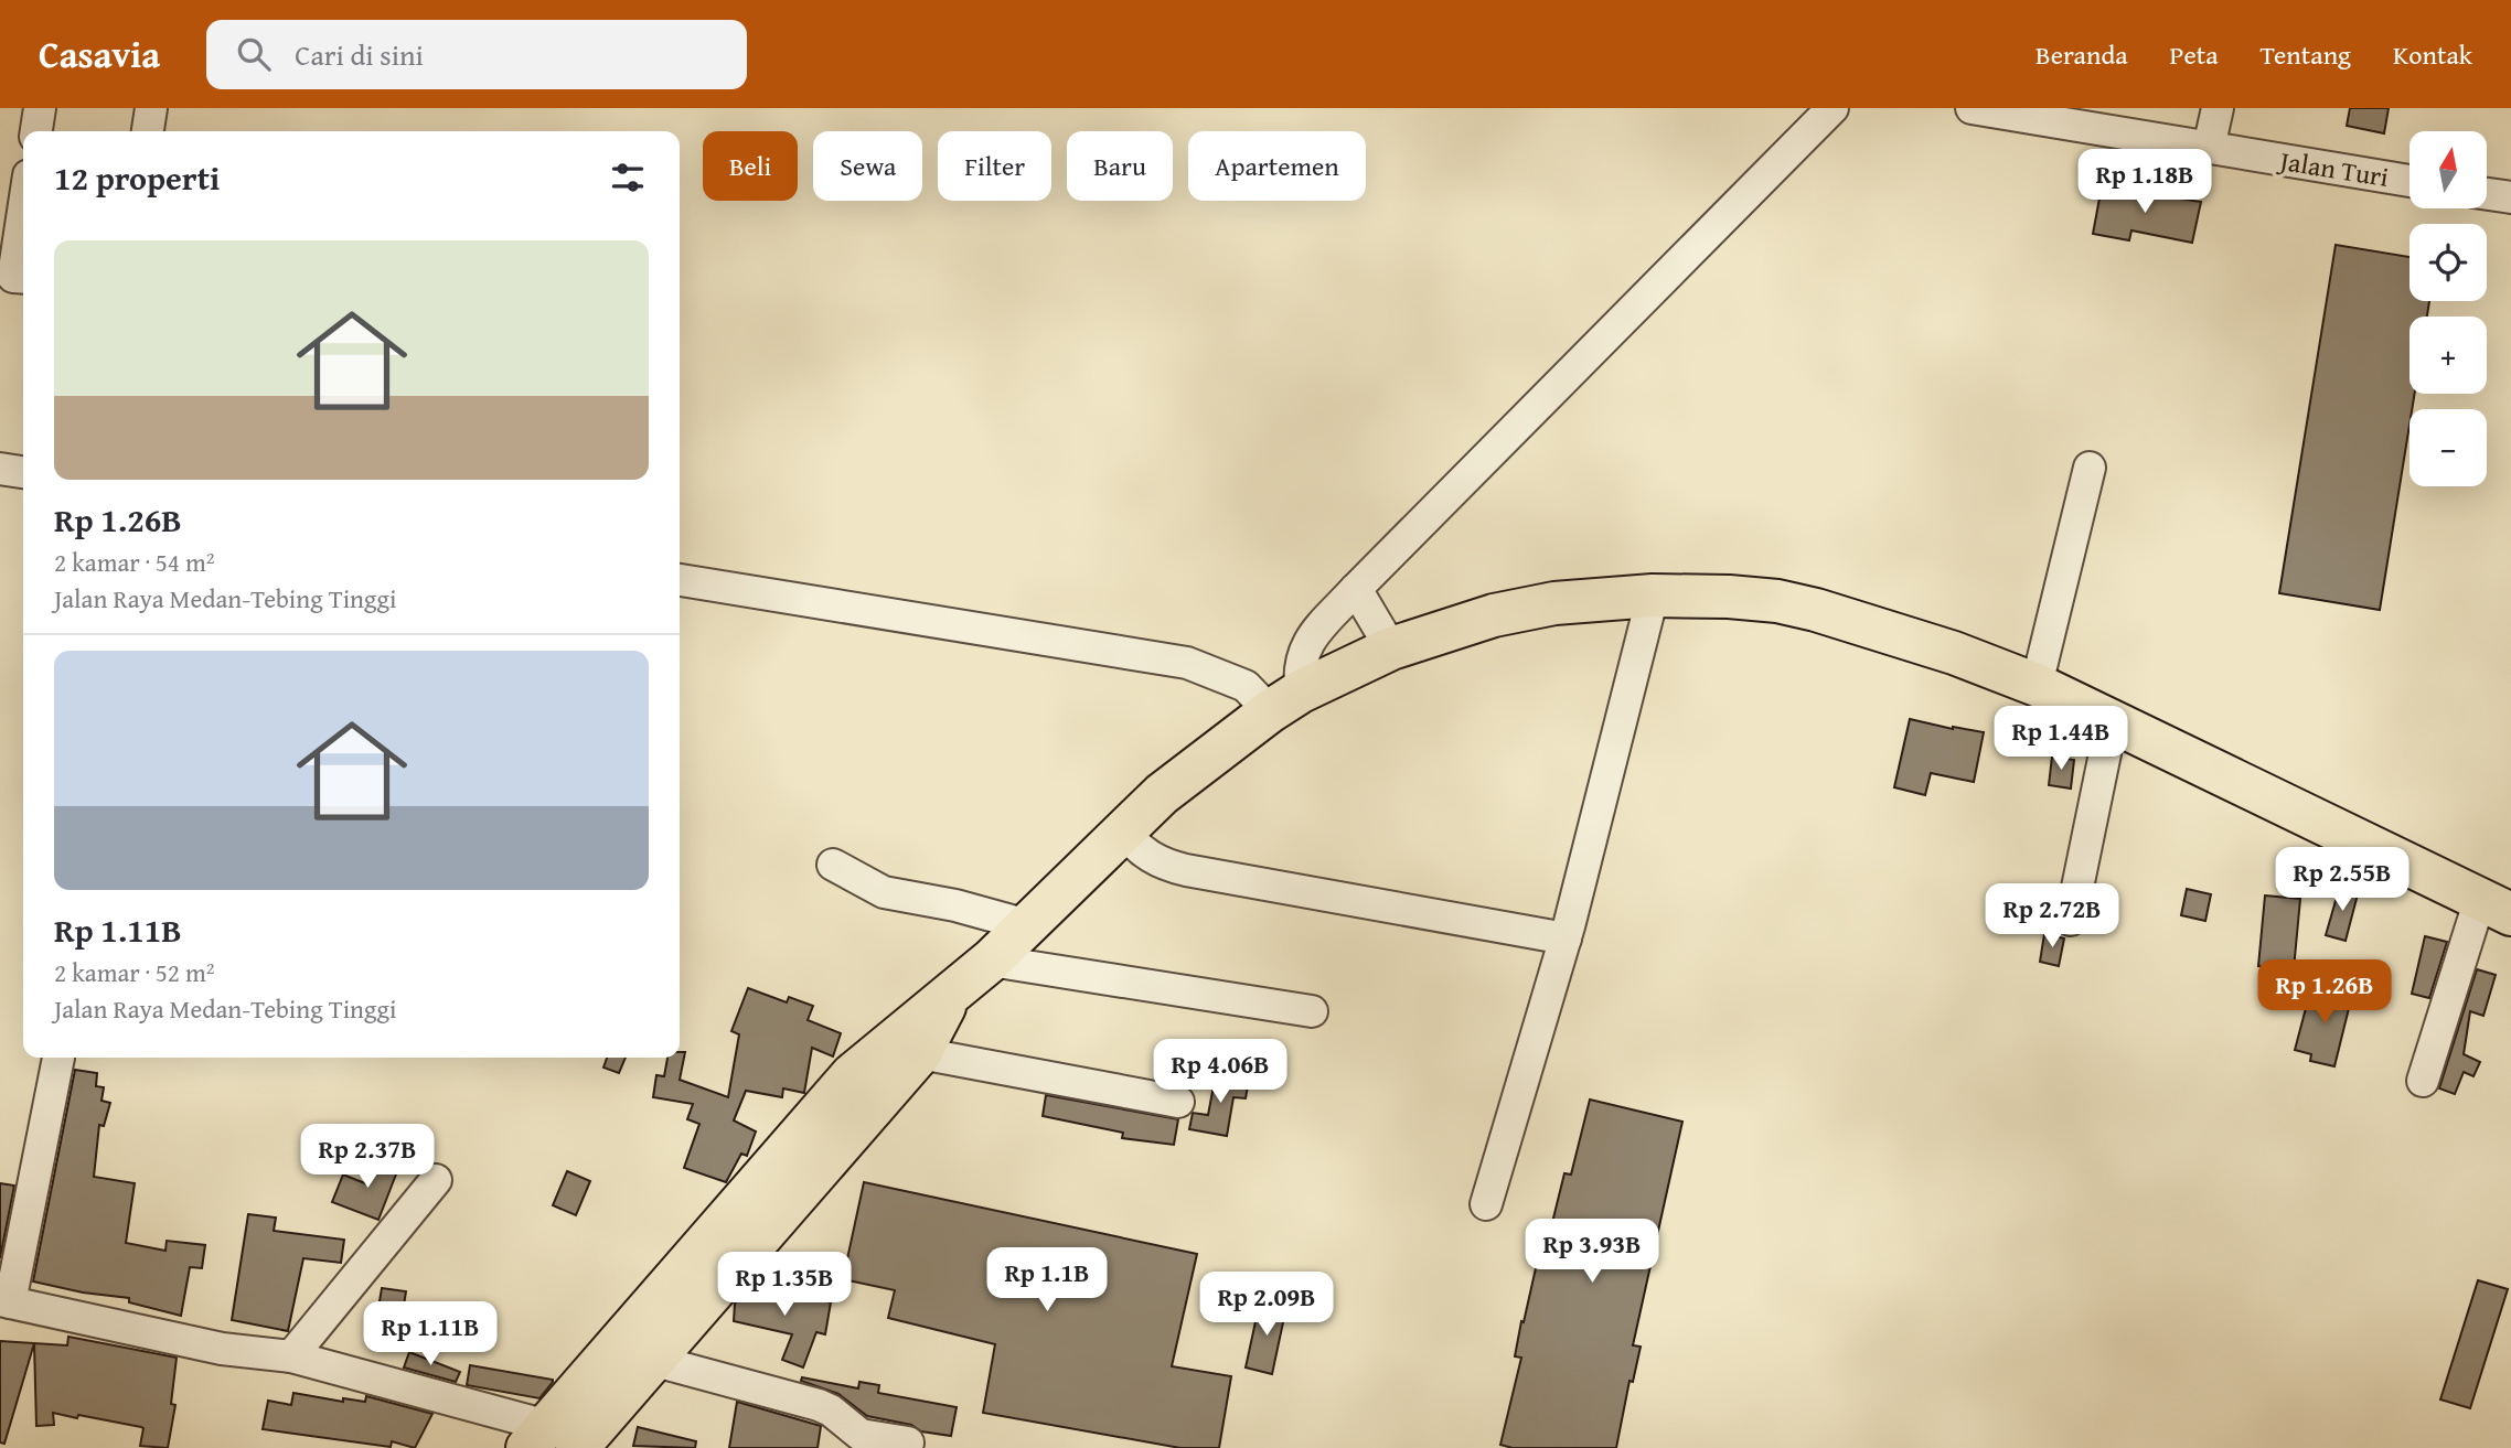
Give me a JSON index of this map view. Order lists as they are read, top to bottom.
{
  "streets": {
    "street": ["Jalan Turi"]
  },
  "north": "top",
  "page": {
    "header": "Casavia",
    "search": "Cari di sini",
    "nav": [
      "Beranda",
      "Peta",
      "Tentang",
      "Kontak"
    ],
    "map_buttons": ["+", "−"],
    "chip": [
      "Beli",
      "Sewa",
      "Filter",
      "Baru",
      "Apartemen"
    ],
    "heading": "12 properti",
    "price": [
      "Rp 1.18B",
      "Rp 1.44B",
      "Rp 2.55B",
      "Rp 2.72B",
      "Rp 1.26B",
      "Rp 4.06B",
      "Rp 2.37B",
      "Rp 3.93B",
      "Rp 1.1B",
      "Rp 1.35B",
      "Rp 2.09B",
      "Rp 1.11B"
    ],
    "list": [
      {
        "name": "Rp 1.26B",
        "note": "2 kamar · 54 m² · Jalan Raya Medan-Tebing Tinggi"
      },
      {
        "name": "Rp 1.11B",
        "note": "2 kamar · 52 m² · Jalan Raya Medan-Tebing Tinggi"
      }
    ]
  }
}
